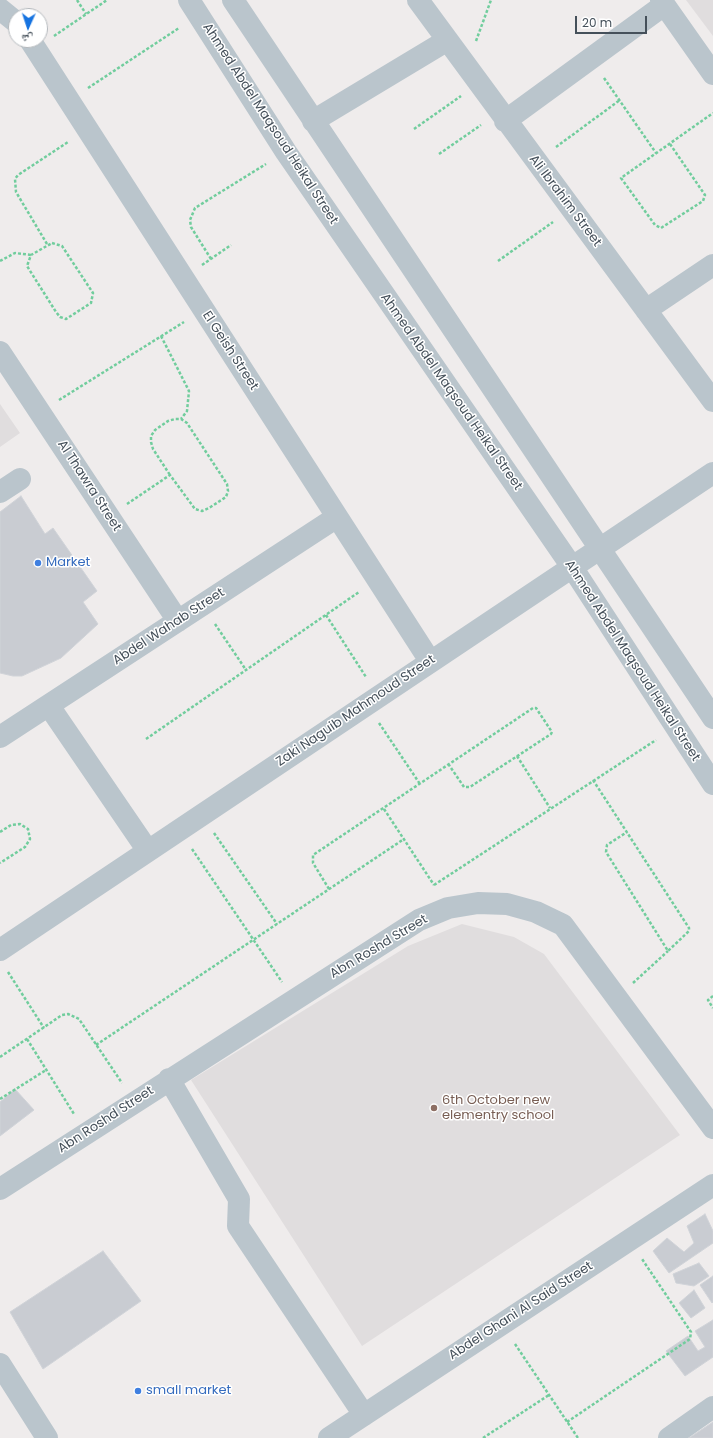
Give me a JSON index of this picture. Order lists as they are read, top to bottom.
{
  "streets": {
    "street": [
      "Ahmed Abdel Maqsoud Heikal Street",
      "Ali Ibrahim Street",
      "El Geish Street",
      "Al Thawra Street",
      "Abdel Wahab Street",
      "Zaki Naguib Mahmoud Street",
      "Abn Roshd Street",
      "Abdel Ghani Al Said Street"
    ]
  },
  "crossings": [
    ["Ahmed Abdel Maqsoud Heikal Street", "Zaki Naguib Mahmoud Street"],
    ["El Geish Street", "Abdel Wahab Street"],
    ["El Geish Street", "Zaki Naguib Mahmoud Street"],
    ["Al Thawra Street", "Abdel Wahab Street"]
  ],
  "places": ["Market", "6th October new elementry school", "small market"],
  "scale_bar": "20 m",
  "north": "bottom"
}
